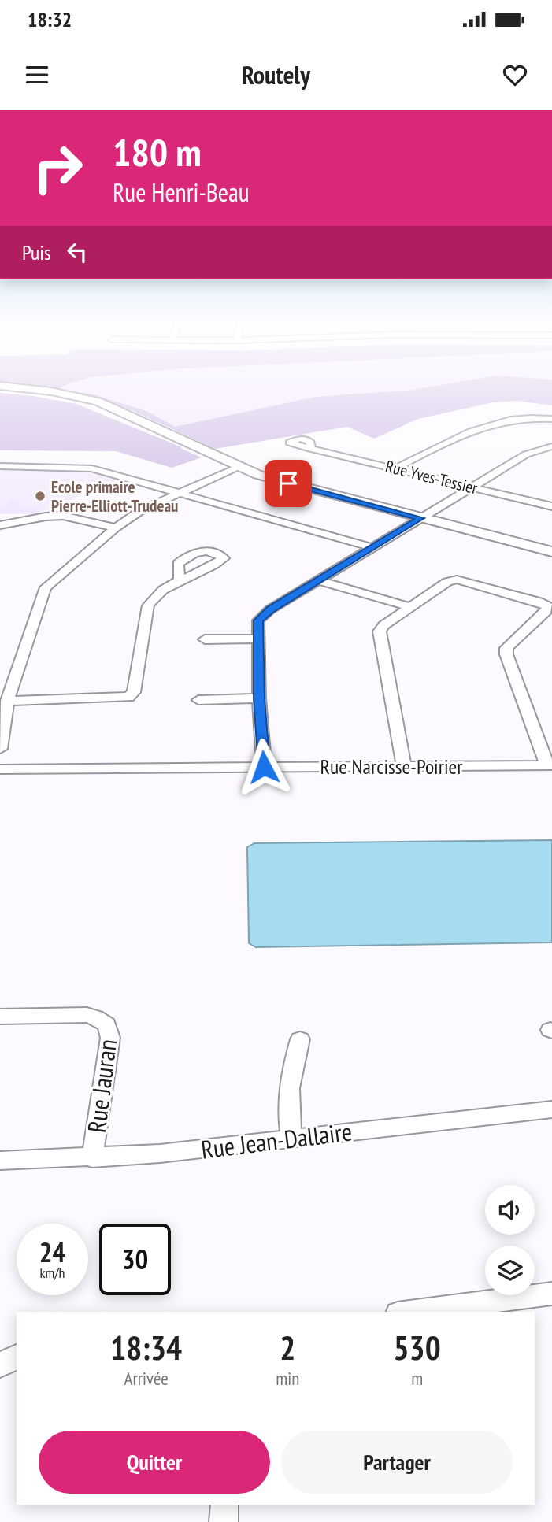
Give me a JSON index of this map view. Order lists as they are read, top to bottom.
{
  "streets": {
    "street": [
      "Rue Yves-Tessier",
      "Rue Narcisse-Poirier",
      "Rue Jauran",
      "Rue Jean-Dallaire"
    ]
  },
  "crossings": [
    ["Rue Jauran", "Rue Jean-Dallaire"]
  ],
  "places": ["Ecole primaire Pierre-Elliott-Trudeau"],
  "page": {
    "status": "18:32",
    "header": "Routely",
    "turn": ["180 m", "Rue Henri-Beau"],
    "then": "Puis",
    "speed": "24 km/h",
    "limit": "30",
    "eta": [
      "18:34",
      "Arrivée",
      "2",
      "min",
      "530",
      "m"
    ],
    "buttons": ["Quitter", "Partager"]
  }
}
